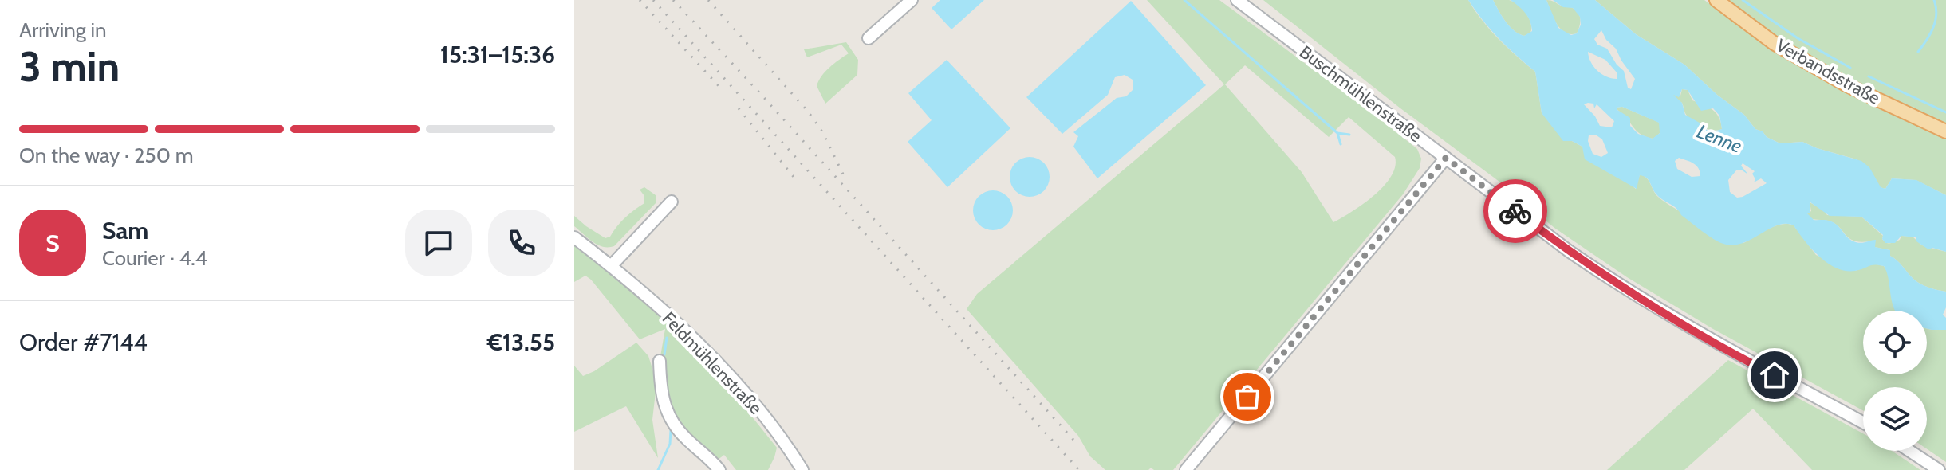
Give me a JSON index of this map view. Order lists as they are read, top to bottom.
{
  "streets": {
    "main road": ["Verbandsstraße"],
    "street": ["Buschmühlenstraße", "Feldmühlenstraße"]
  },
  "water": ["Lenne"],
  "page": {
    "heading": ["3 min", "Arriving in", "15:31–15:36"],
    "panel": [
      "Sam",
      "Courier · 4.4",
      "Order #7144",
      "€13.55"
    ],
    "bar": "On the way · 250 m",
    "round": "S"
  }
}
